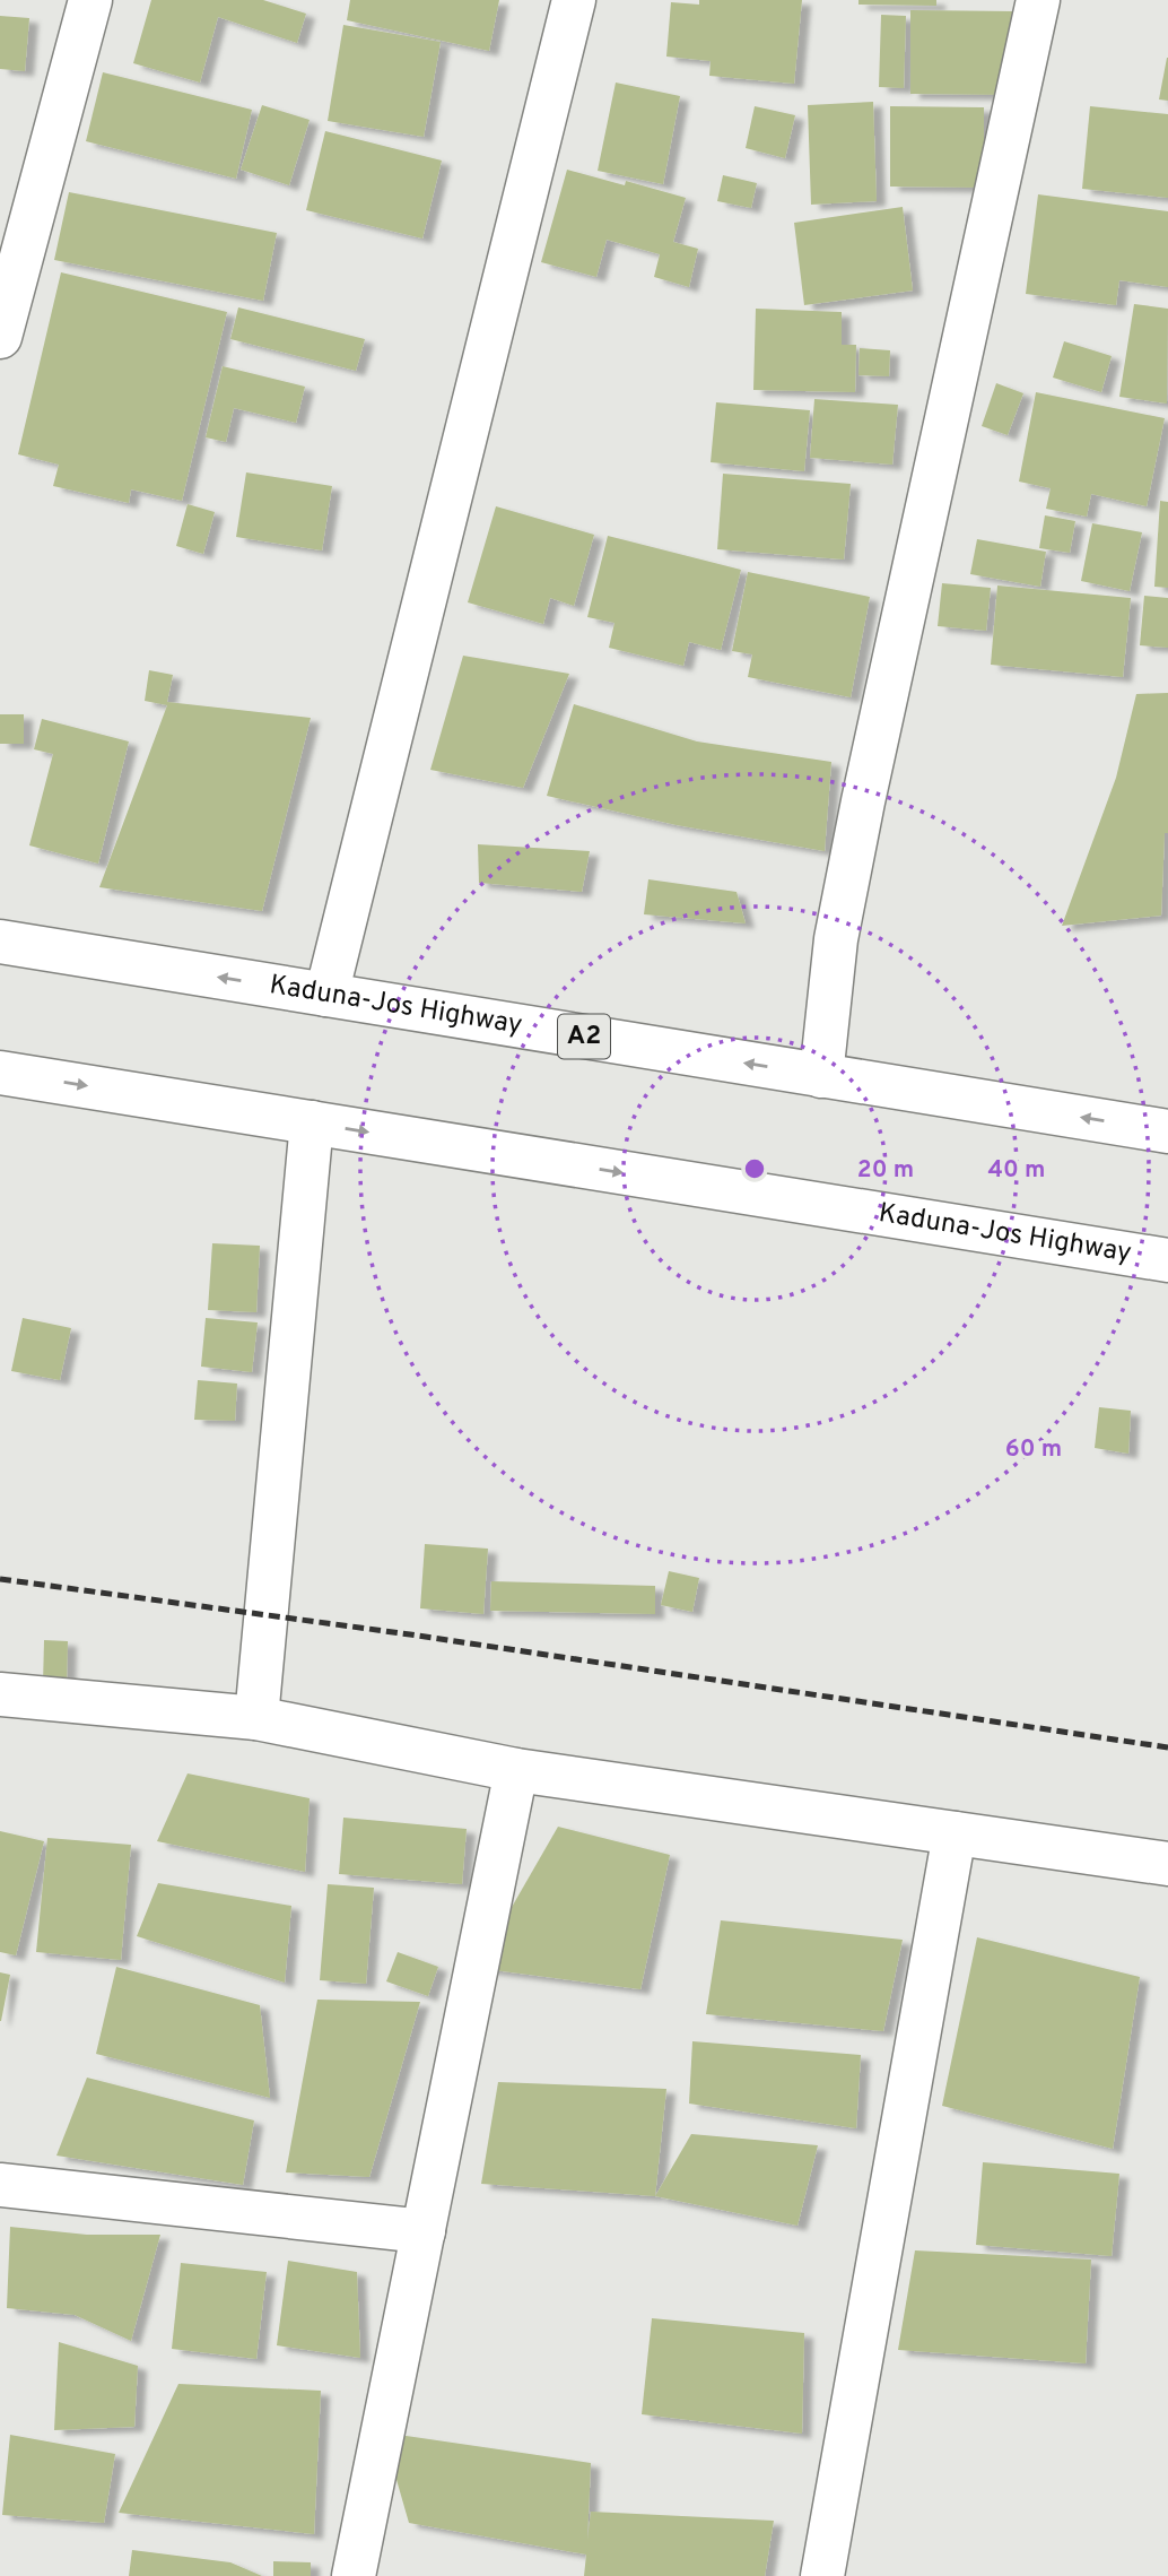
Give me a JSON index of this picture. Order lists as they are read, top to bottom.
{
  "streets": {
    "main road": ["Kaduna-Jos Highway", "A2"]
  },
  "rings": ["20 m", "40 m", "60 m"]
}
